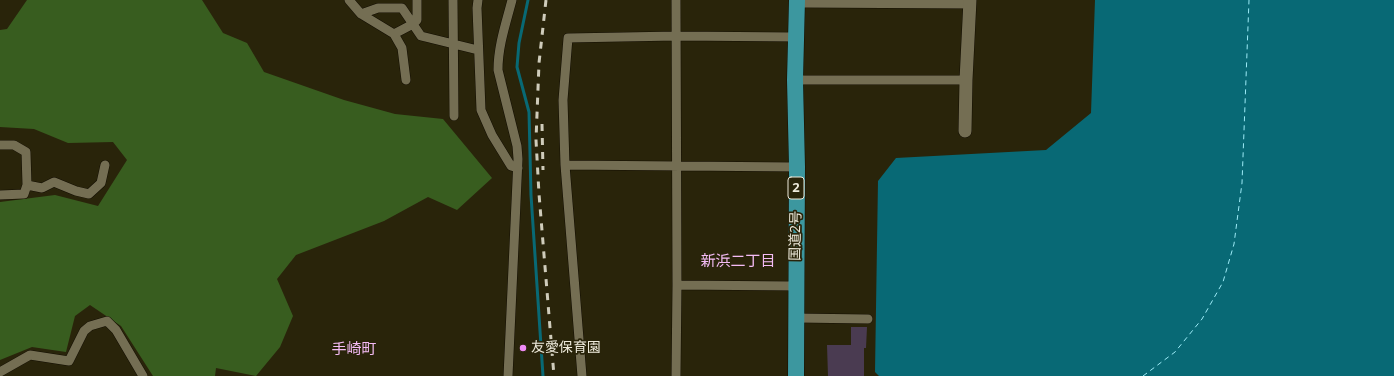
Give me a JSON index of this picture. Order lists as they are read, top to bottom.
{
  "streets": {
    "highway": ["2", "国道2号"]
  },
  "districts": ["新浜二丁目", "手崎町"],
  "places": ["友愛保育園"]
}
